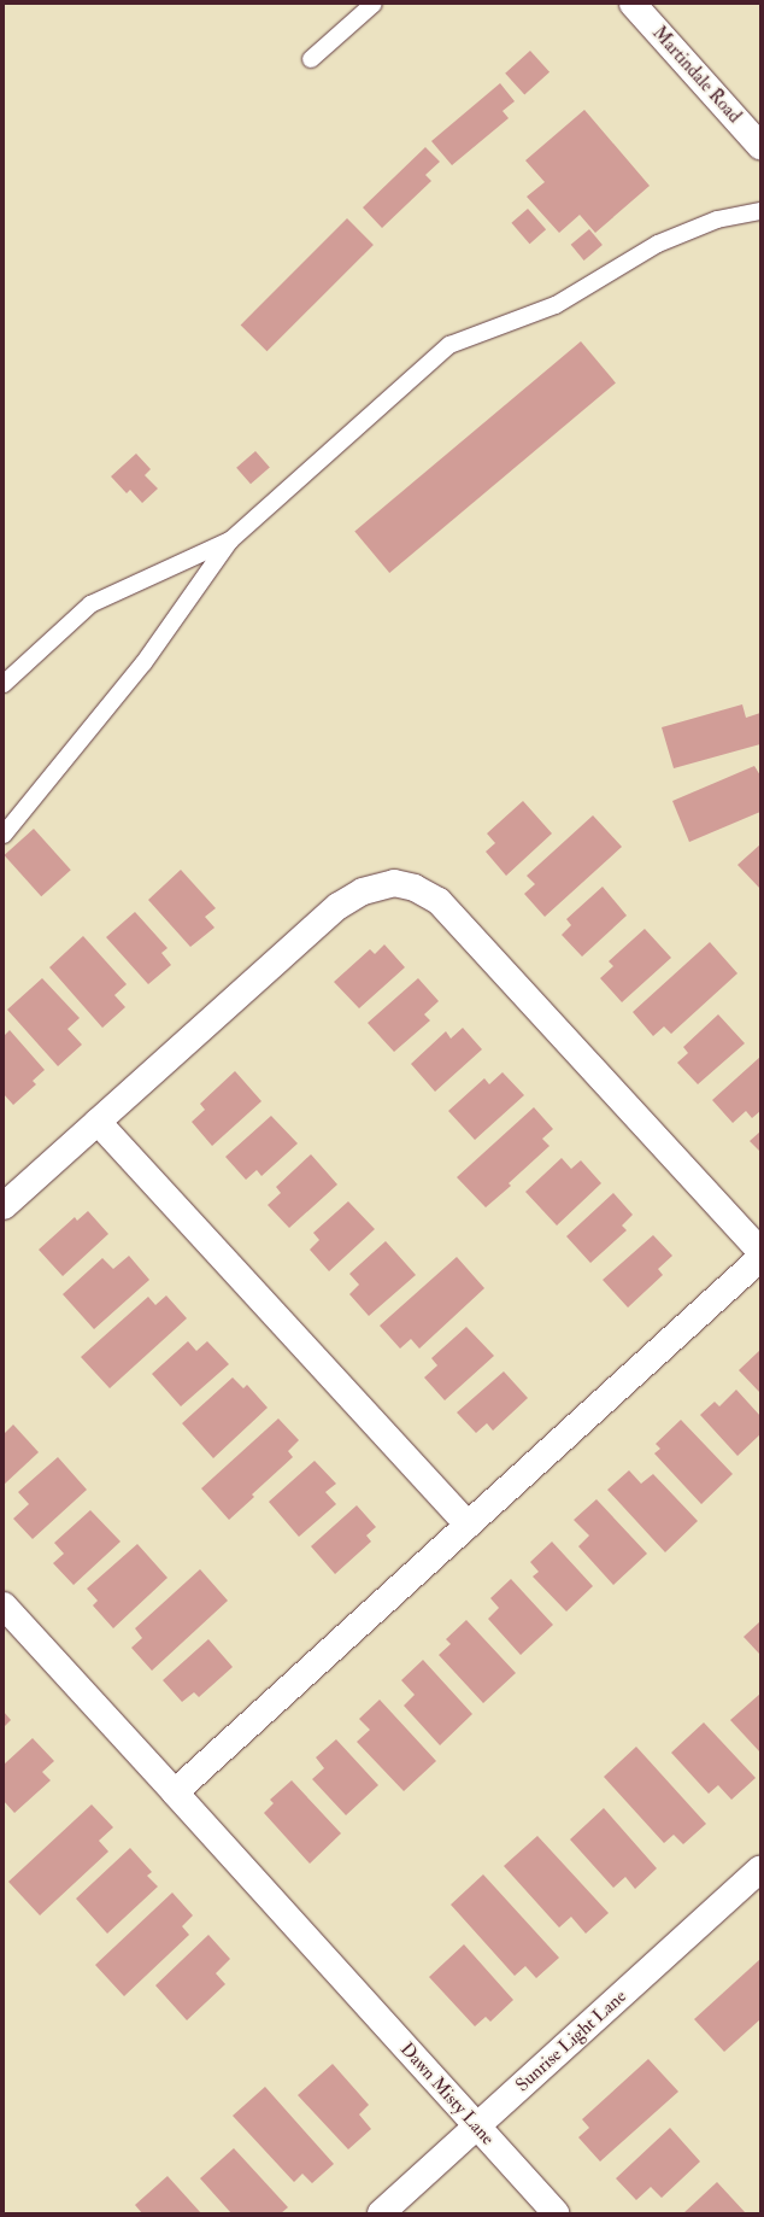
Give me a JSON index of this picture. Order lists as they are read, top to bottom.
{
  "streets": {
    "street": ["Martindale Road", "Sunrise Light Lane", "Dawn Misty Lane"]
  },
  "crossings": [
    ["Sunrise Light Lane", "Dawn Misty Lane"]
  ]
}
